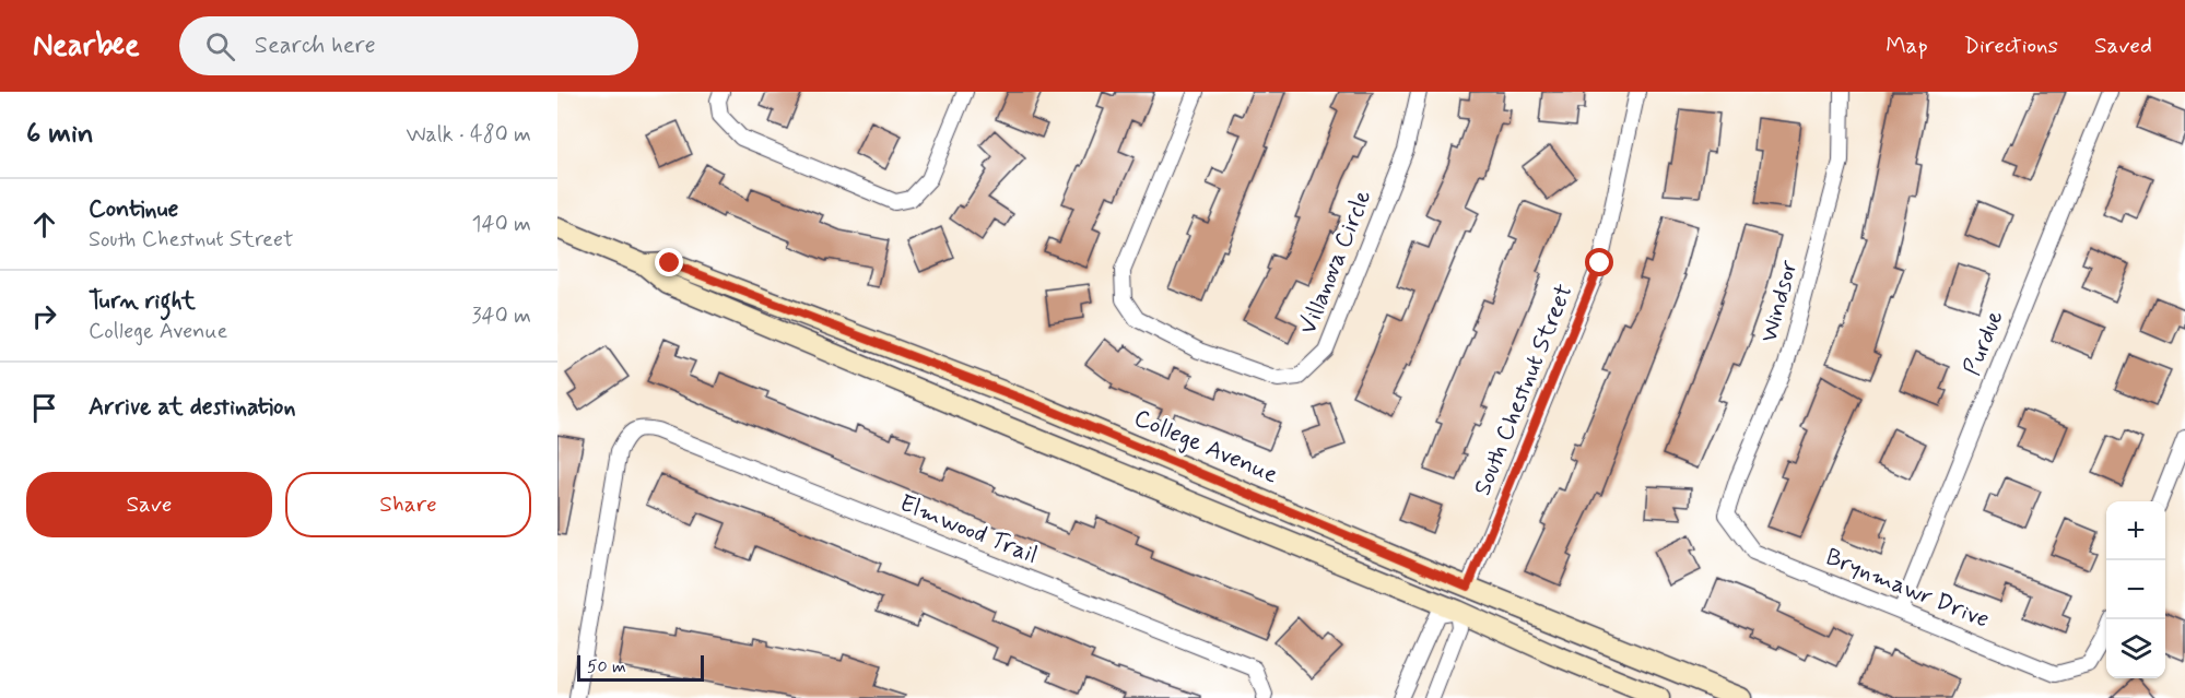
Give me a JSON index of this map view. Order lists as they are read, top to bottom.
{
  "streets": {
    "main road": ["College Avenue"],
    "street": [
      "Villanova Circle",
      "Windsor",
      "Purdue",
      "South Chestnut Street",
      "Elmwood Trail",
      "Brynmawr Drive"
    ]
  },
  "crossings": [
    ["Windsor", "Brynmawr Drive"],
    ["Purdue", "Brynmawr Drive"],
    ["South Chestnut Street", "College Avenue"]
  ],
  "scale_bar": "50 m",
  "page": {
    "header": "Nearbee",
    "search": "Search here",
    "nav": ["Map", "Directions", "Saved"],
    "heading": ["6 min", "Walk · 480 m"],
    "list": [
      ["Continue", "South Chestnut Street", "140 m"],
      ["Turn right", "College Avenue", "340 m"],
      "Arrive at destination"
    ],
    "buttons": ["Save", "Share"],
    "map_buttons": ["+", "−"],
    "scale": "50 m"
  }
}
